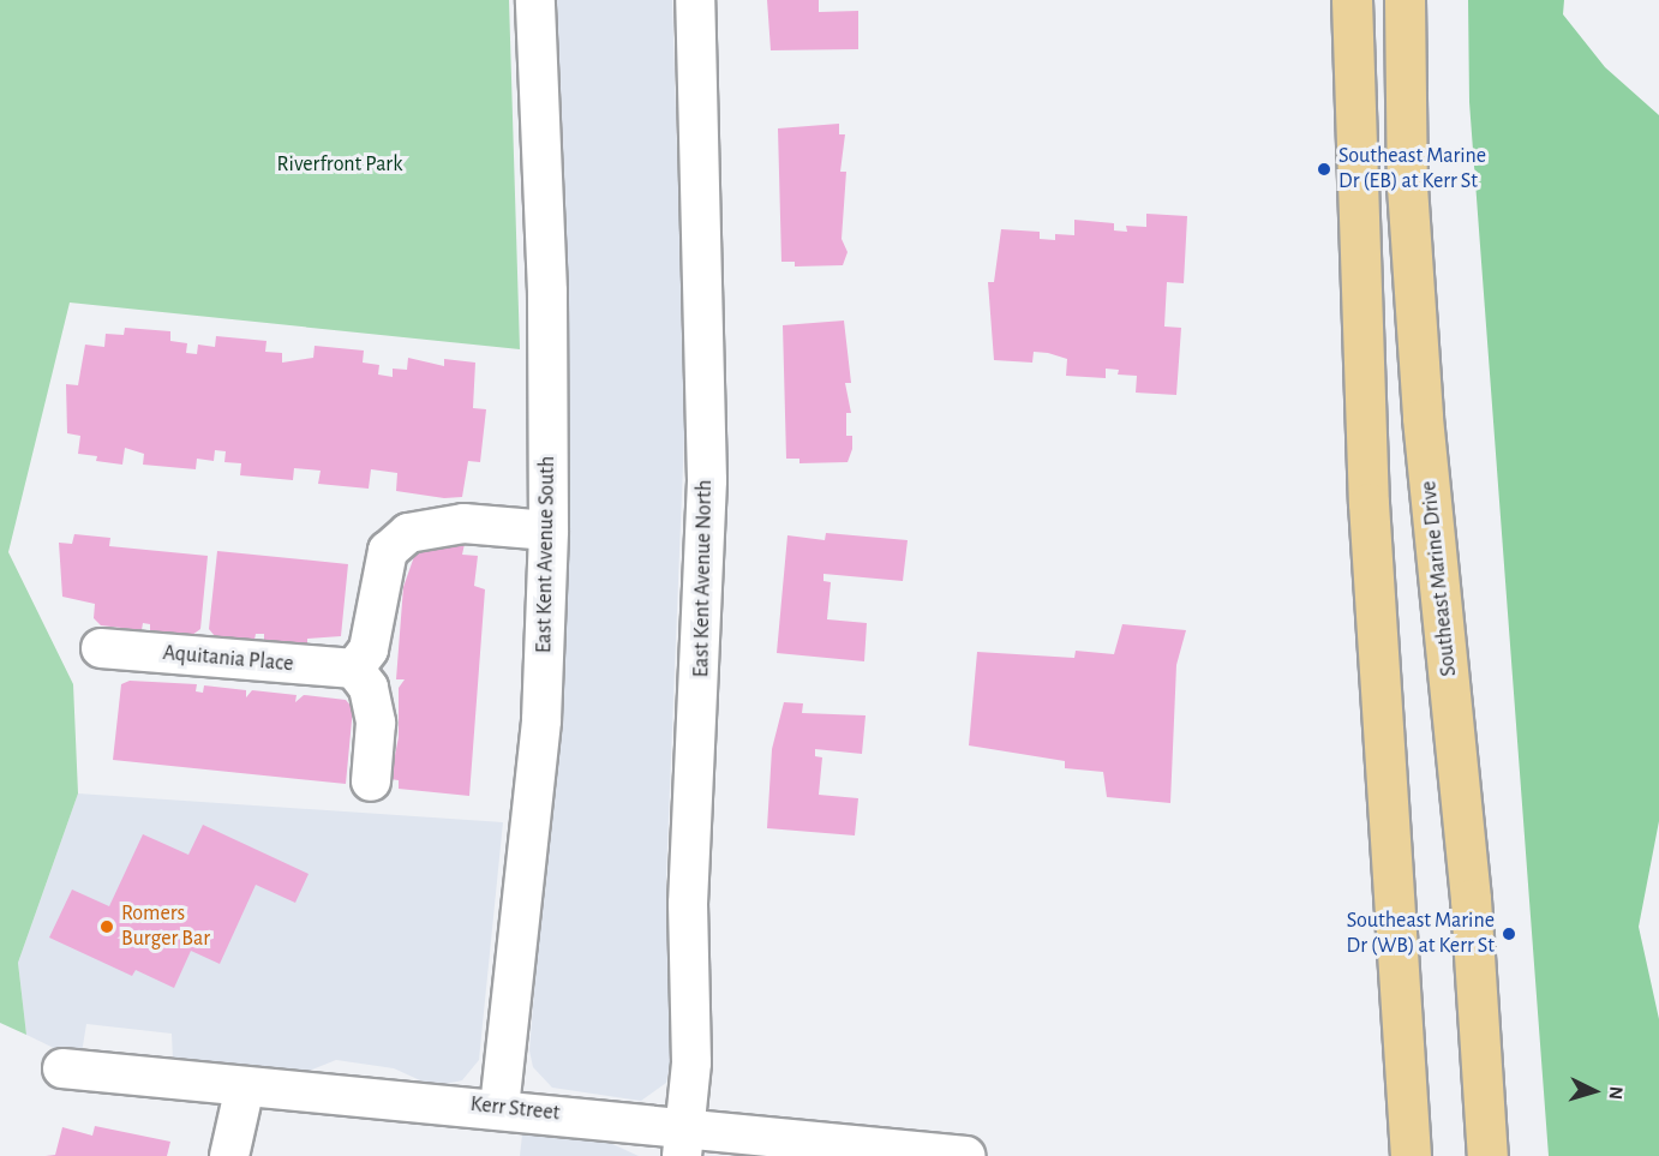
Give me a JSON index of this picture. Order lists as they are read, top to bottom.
{
  "streets": {
    "main road": ["Southeast Marine Drive"],
    "street": [
      "East Kent Avenue South",
      "East Kent Avenue North",
      "Aquitania Place",
      "Kerr Street"
    ]
  },
  "crossings": [
    ["East Kent Avenue South", "Kerr Street"],
    ["East Kent Avenue North", "Kerr Street"]
  ],
  "parks": ["Riverfront Park"],
  "places": ["Southeast Marine Dr (EB) at Kerr St", "Romers Burger Bar", "Southeast Marine Dr (WB) at Kerr St"],
  "north": "right"
}
